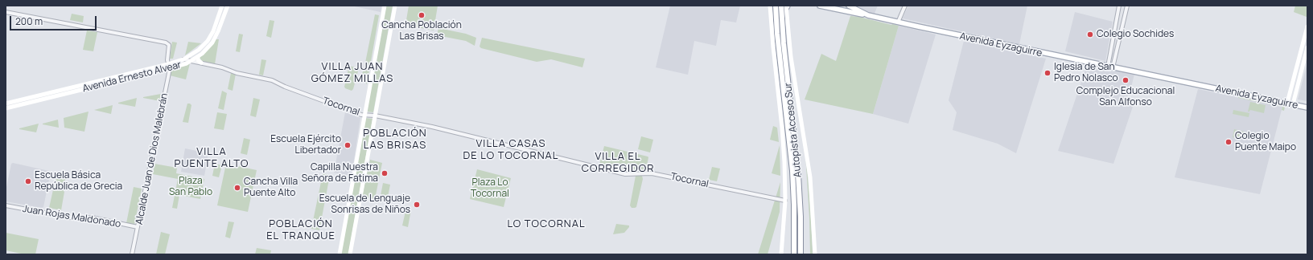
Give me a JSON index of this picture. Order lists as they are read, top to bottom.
{
  "streets": {
    "highway": ["Autopista Acceso Sur"],
    "main road": ["Avenida Eyzaguirre", "Avenida Ernesto Alvear"],
    "street": ["Tocornal", "Alcalde Juan de Dios Malebrán", "Juan Rojas Maldonado"]
  },
  "crossings": [
    ["Avenida Ernesto Alvear", "Tocornal"],
    ["Avenida Ernesto Alvear", "Alcalde Juan de Dios Malebrán"],
    ["Alcalde Juan de Dios Malebrán", "Juan Rojas Maldonado"]
  ],
  "districts": [
    "VILLA JUAN GÓMEZ MILLAS",
    "POBLACIÓN LAS BRISAS",
    "VILLA CASAS DE LO TOCORNAL",
    "VILLA PUENTE ALTO",
    "VILLA EL CORREGIDOR",
    "POBLACIÓN EL TRANQUE",
    "LO TOCORNAL"
  ],
  "parks": ["Plaza San Pablo", "Plaza Lo Tocornal"],
  "places": [
    "Cancha Población Las Brisas",
    "Colegio Sochides",
    "Iglesia de San Pedro Nolasco",
    "Complejo Educacional San Alfonso",
    "Colegio Puente Maipo",
    "Escuela Ejército Libertador",
    "Capilla Nuestra Señora de Fatima",
    "Escuela Básica República de Grecia",
    "Cancha Villa Puente Alto",
    "Escuela de Lenguaje Sonrisas de Niños"
  ],
  "scale_bar": "200 m"
}
